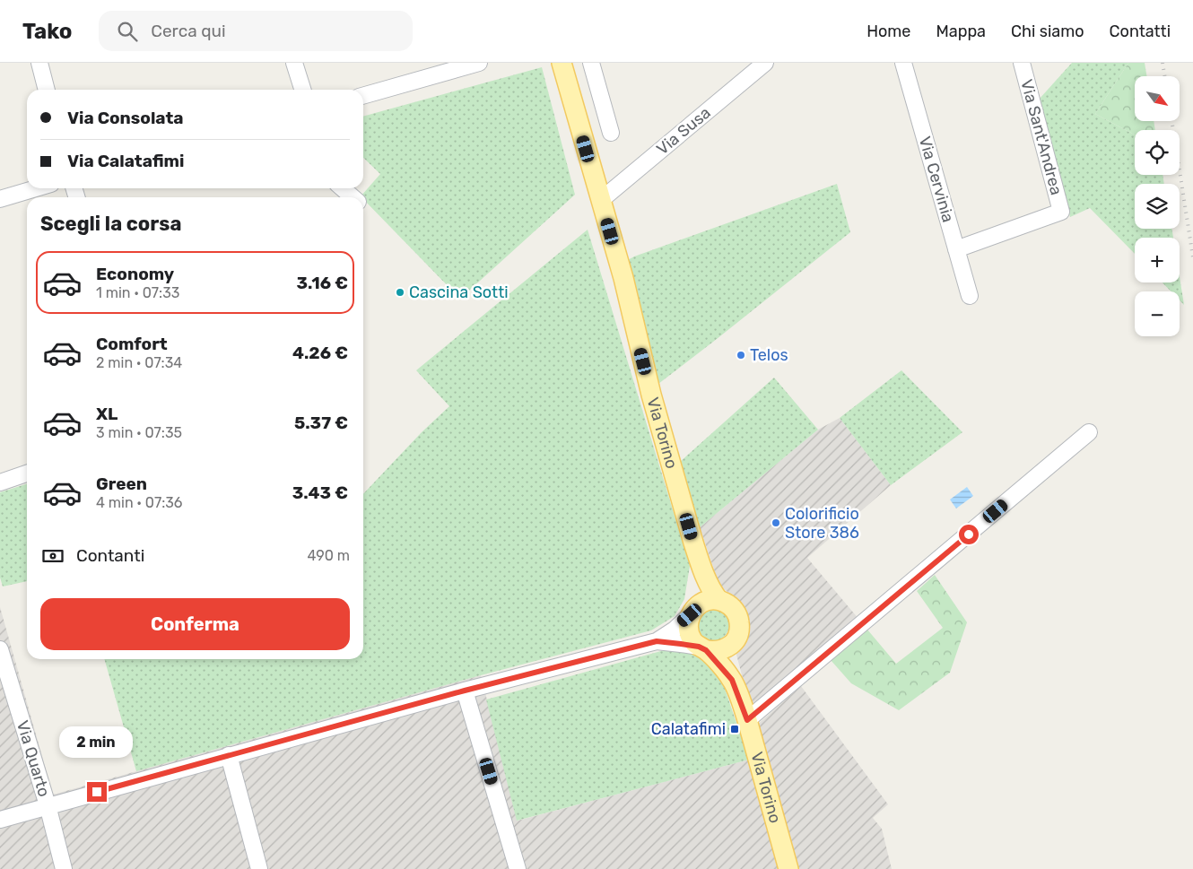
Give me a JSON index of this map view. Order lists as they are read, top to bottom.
{
  "streets": {
    "main road": ["Via Torino"],
    "street": [
      "Via Susa",
      "Via Sant'Andrea",
      "Via Cervinia",
      "Via Quarto"
    ]
  },
  "crossings": [
    ["Via Susa", "Via Torino"],
    ["Via Sant'Andrea", "Via Cervinia"]
  ],
  "places": {
    "other": ["Cascina Sotti", "Telos", "Colorificio Store 386"],
    "transit": ["Calatafimi"]
  },
  "north": "bottom right",
  "page": {
    "header": "Tako",
    "search": "Cerca qui",
    "nav": [
      "Home",
      "Mappa",
      "Chi siamo",
      "Contatti"
    ],
    "map_buttons": ["+", "−"],
    "banner": ["Via Consolata", "Via Calatafimi"],
    "heading": "Scegli la corsa",
    "list": [
      {
        "name": "Economy",
        "note": "1 min · 07:33",
        "value": "3.16 €"
      },
      {
        "name": "Comfort",
        "note": "2 min · 07:34",
        "value": "4.26 €"
      },
      {
        "name": "XL",
        "note": "3 min · 07:35",
        "value": "5.37 €"
      },
      {
        "name": "Green",
        "note": "4 min · 07:36",
        "value": "3.43 €"
      }
    ],
    "pay": ["Contanti", "490 m"],
    "buttons": "Conferma",
    "bubble": "2 min"
  }
}
